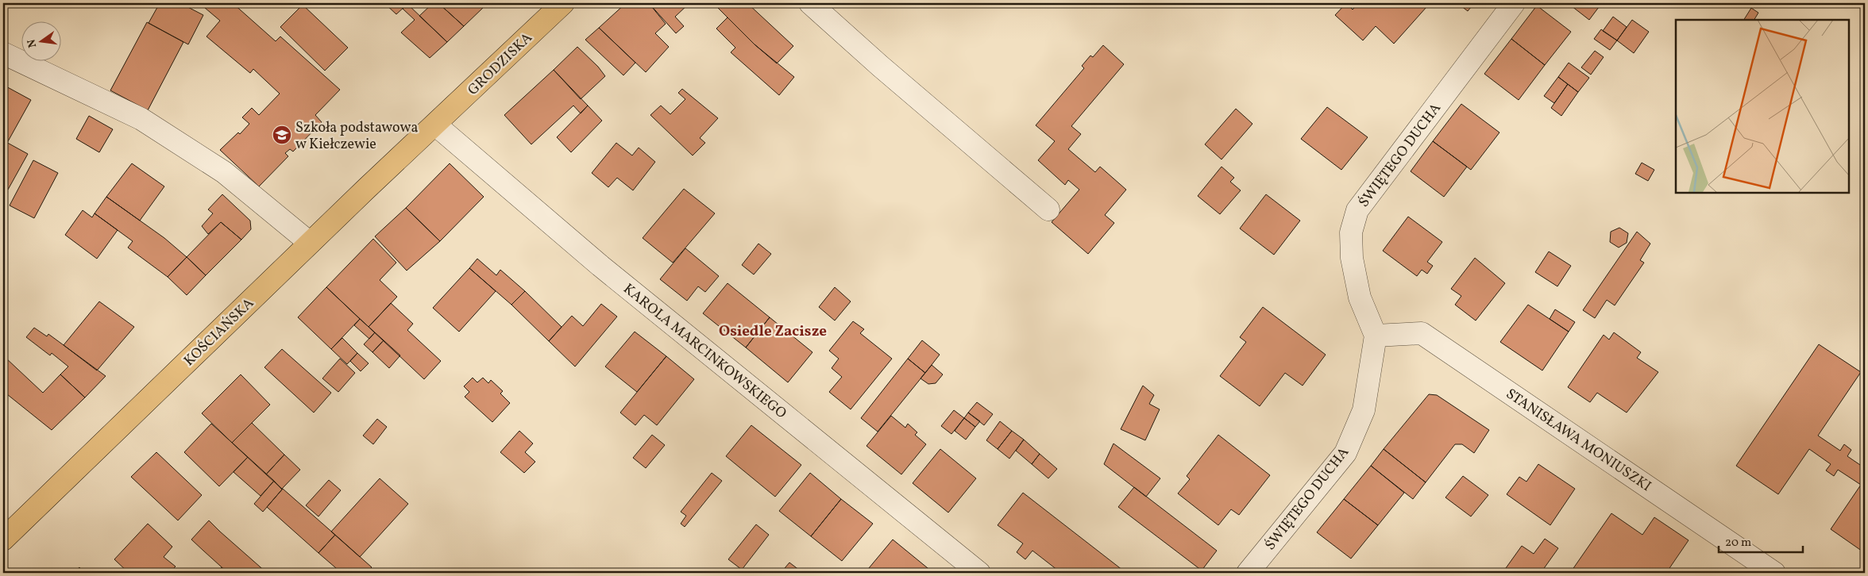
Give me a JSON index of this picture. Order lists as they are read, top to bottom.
{
  "streets": {
    "main road": ["GRODZISKA", "KOŚCIAŃSKA"],
    "street": ["ŚWIĘTEGO DUCHA", "KAROLA MARCINKOWSKIEGO", "STANISŁAWA MONIUSZKI"]
  },
  "crossings": [
    ["GRODZISKA", "KOŚCIAŃSKA"],
    ["GRODZISKA", "KAROLA MARCINKOWSKIEGO"],
    ["ŚWIĘTEGO DUCHA", "STANISŁAWA MONIUSZKI"],
    ["KOŚCIAŃSKA", "KAROLA MARCINKOWSKIEGO"]
  ],
  "districts": ["Osiedle Zacisze"],
  "places": {
    "school or university": ["Szkoła podstawowa w Kiełczewie"]
  },
  "scale_bar": "20 m",
  "north": "left"
}
